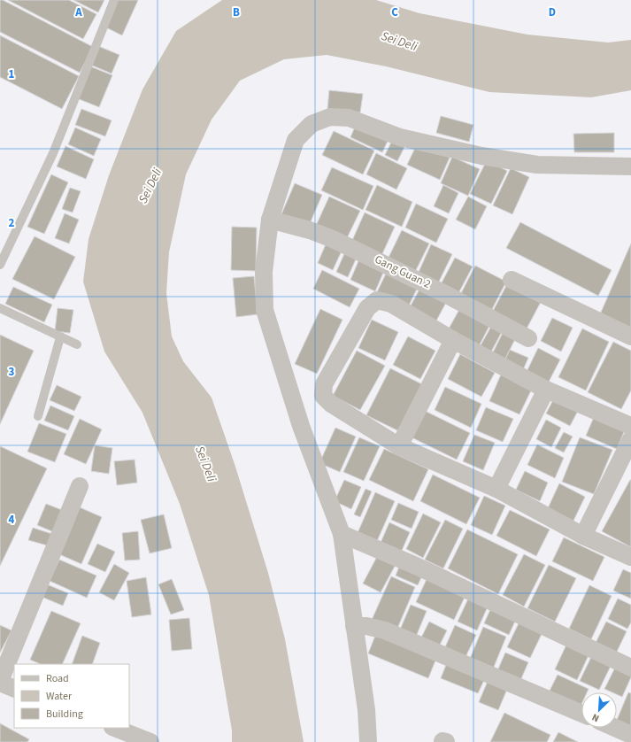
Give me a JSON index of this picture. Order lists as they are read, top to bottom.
{
  "streets": {
    "street": ["Gang Guan 2"]
  },
  "water": ["Sei Deli"],
  "legend": ["Road", "Water", "Building"],
  "north": "bottom left",
  "grid": {
    "columns": [
      "A",
      "B",
      "C",
      "D"
    ],
    "rows": [
      "1",
      "2",
      "3",
      "4"
    ]
  }
}
